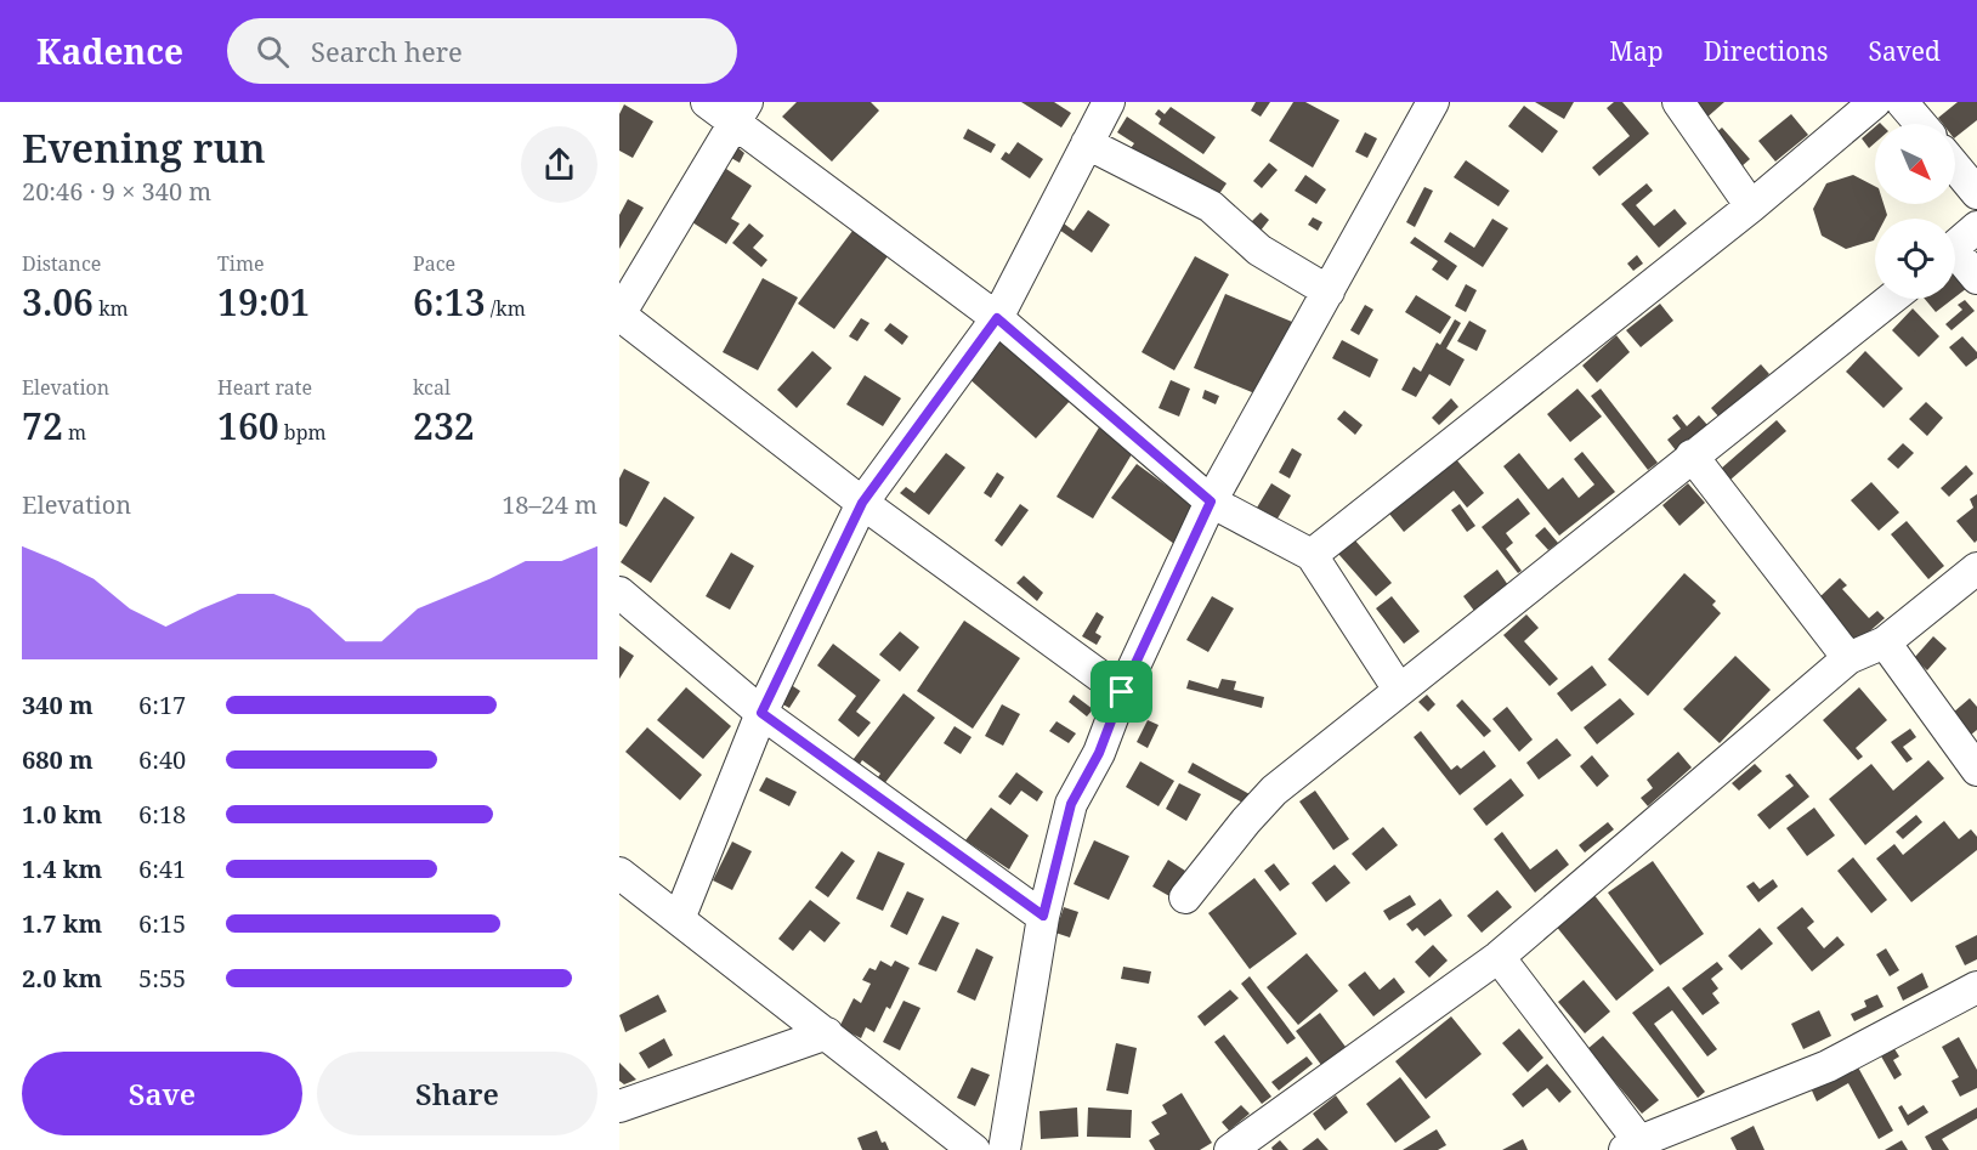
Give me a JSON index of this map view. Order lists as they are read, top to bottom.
{
  "north": "bottom right",
  "page": {
    "header": "Kadence",
    "search": "Search here",
    "nav": ["Map", "Directions", "Saved"],
    "heading": ["Evening run", "20:46 · 9 × 340 m"],
    "stats": [
      ["Distance", "3.06 km"],
      ["Time", "19:01"],
      ["Pace", "6:13 /km"],
      ["Elevation", "72 m"],
      ["Heart rate", "160 bpm"],
      ["kcal", "232"]
    ],
    "chart": ["Elevation", "18–24 m"],
    "list": [
      {
        "name": "340 m",
        "note": "6:17"
      },
      {
        "name": "680 m",
        "note": "6:40"
      },
      {
        "name": "1.0 km",
        "note": "6:18"
      },
      {
        "name": "1.4 km",
        "note": "6:41"
      },
      {
        "name": "1.7 km",
        "note": "6:15"
      },
      {
        "name": "2.0 km",
        "note": "5:55"
      }
    ],
    "buttons": ["Save", "Share"]
  }
}
